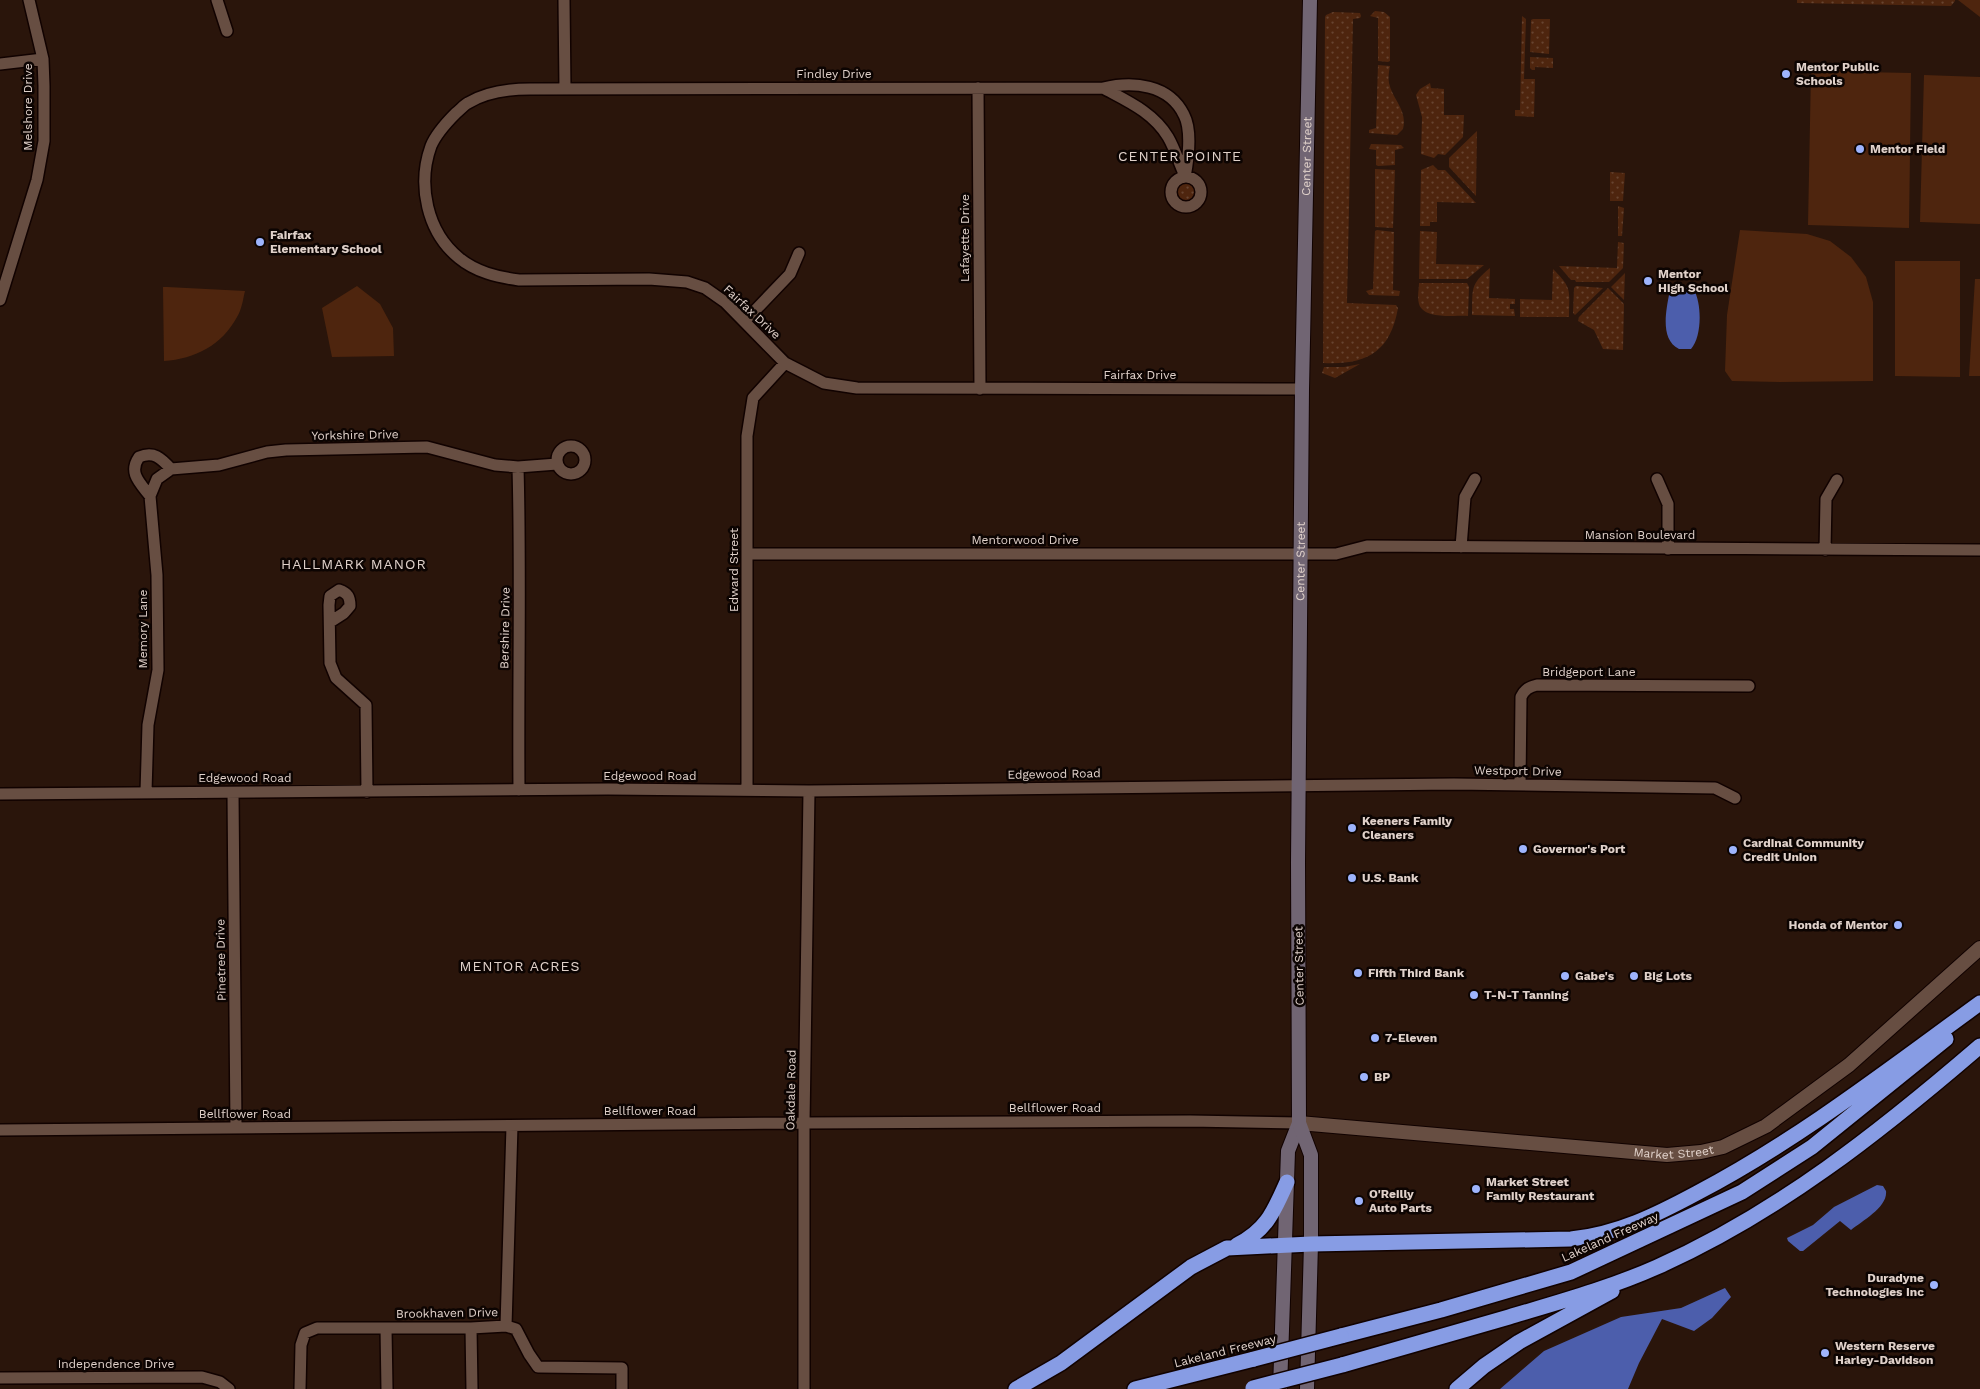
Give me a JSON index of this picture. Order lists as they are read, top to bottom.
{
  "streets": {
    "highway": ["Lakeland Freeway"],
    "main road": ["Center Street"],
    "street": [
      "Findley Drive",
      "Melshore Drive",
      "Lafayette Drive",
      "Fairfax Drive",
      "Yorkshire Drive",
      "Mansion Boulevard",
      "Mentorwood Drive",
      "Edward Street",
      "Bershire Drive",
      "Memory Lane",
      "Bridgeport Lane",
      "Westport Drive",
      "Edgewood Road",
      "Pinetree Drive",
      "Oakdale Road",
      "Bellflower Road",
      "Market Street",
      "Brookhaven Drive",
      "Independence Drive"
    ]
  },
  "crossings": [
    ["Findley Drive", "Lafayette Drive"],
    ["Findley Drive", "Fairfax Drive"],
    ["Center Street", "Fairfax Drive"],
    ["Center Street", "Mansion Boulevard"],
    ["Center Street", "Mentorwood Drive"],
    ["Center Street", "Westport Drive"],
    ["Center Street", "Edgewood Road"],
    ["Center Street", "Bellflower Road"],
    ["Center Street", "Market Street"],
    ["Lafayette Drive", "Fairfax Drive"],
    ["Fairfax Drive", "Edward Street"],
    ["Yorkshire Drive", "Bershire Drive"],
    ["Yorkshire Drive", "Memory Lane"],
    ["Mansion Boulevard", "Mentorwood Drive"],
    ["Mentorwood Drive", "Edward Street"],
    ["Edward Street", "Edgewood Road"],
    ["Bershire Drive", "Edgewood Road"],
    ["Memory Lane", "Edgewood Road"],
    ["Bridgeport Lane", "Westport Drive"],
    ["Westport Drive", "Edgewood Road"],
    ["Edgewood Road", "Pinetree Drive"],
    ["Edgewood Road", "Oakdale Road"],
    ["Pinetree Drive", "Bellflower Road"],
    ["Oakdale Road", "Bellflower Road"],
    ["Bellflower Road", "Market Street"],
    ["Bellflower Road", "Brookhaven Drive"]
  ],
  "districts": ["CENTER POINTE", "HALLMARK MANOR", "MENTOR ACRES"],
  "places": [
    "Mentor Public Schools",
    "Mentor Field",
    "Fairfax Elementary School",
    "Mentor High School",
    "Keeners Family Cleaners",
    "Governor's Port",
    "Cardinal Community Credit Union",
    "U.S. Bank",
    "Honda of Mentor",
    "Fifth Third Bank",
    "Gabe's",
    "Big Lots",
    "T-N-T Tanning",
    "7-Eleven",
    "BP",
    "Market Street Family Restaurant",
    "O'Reilly Auto Parts",
    "Duradyne Technologies Inc",
    "Western Reserve Harley-Davidson"
  ]
}
